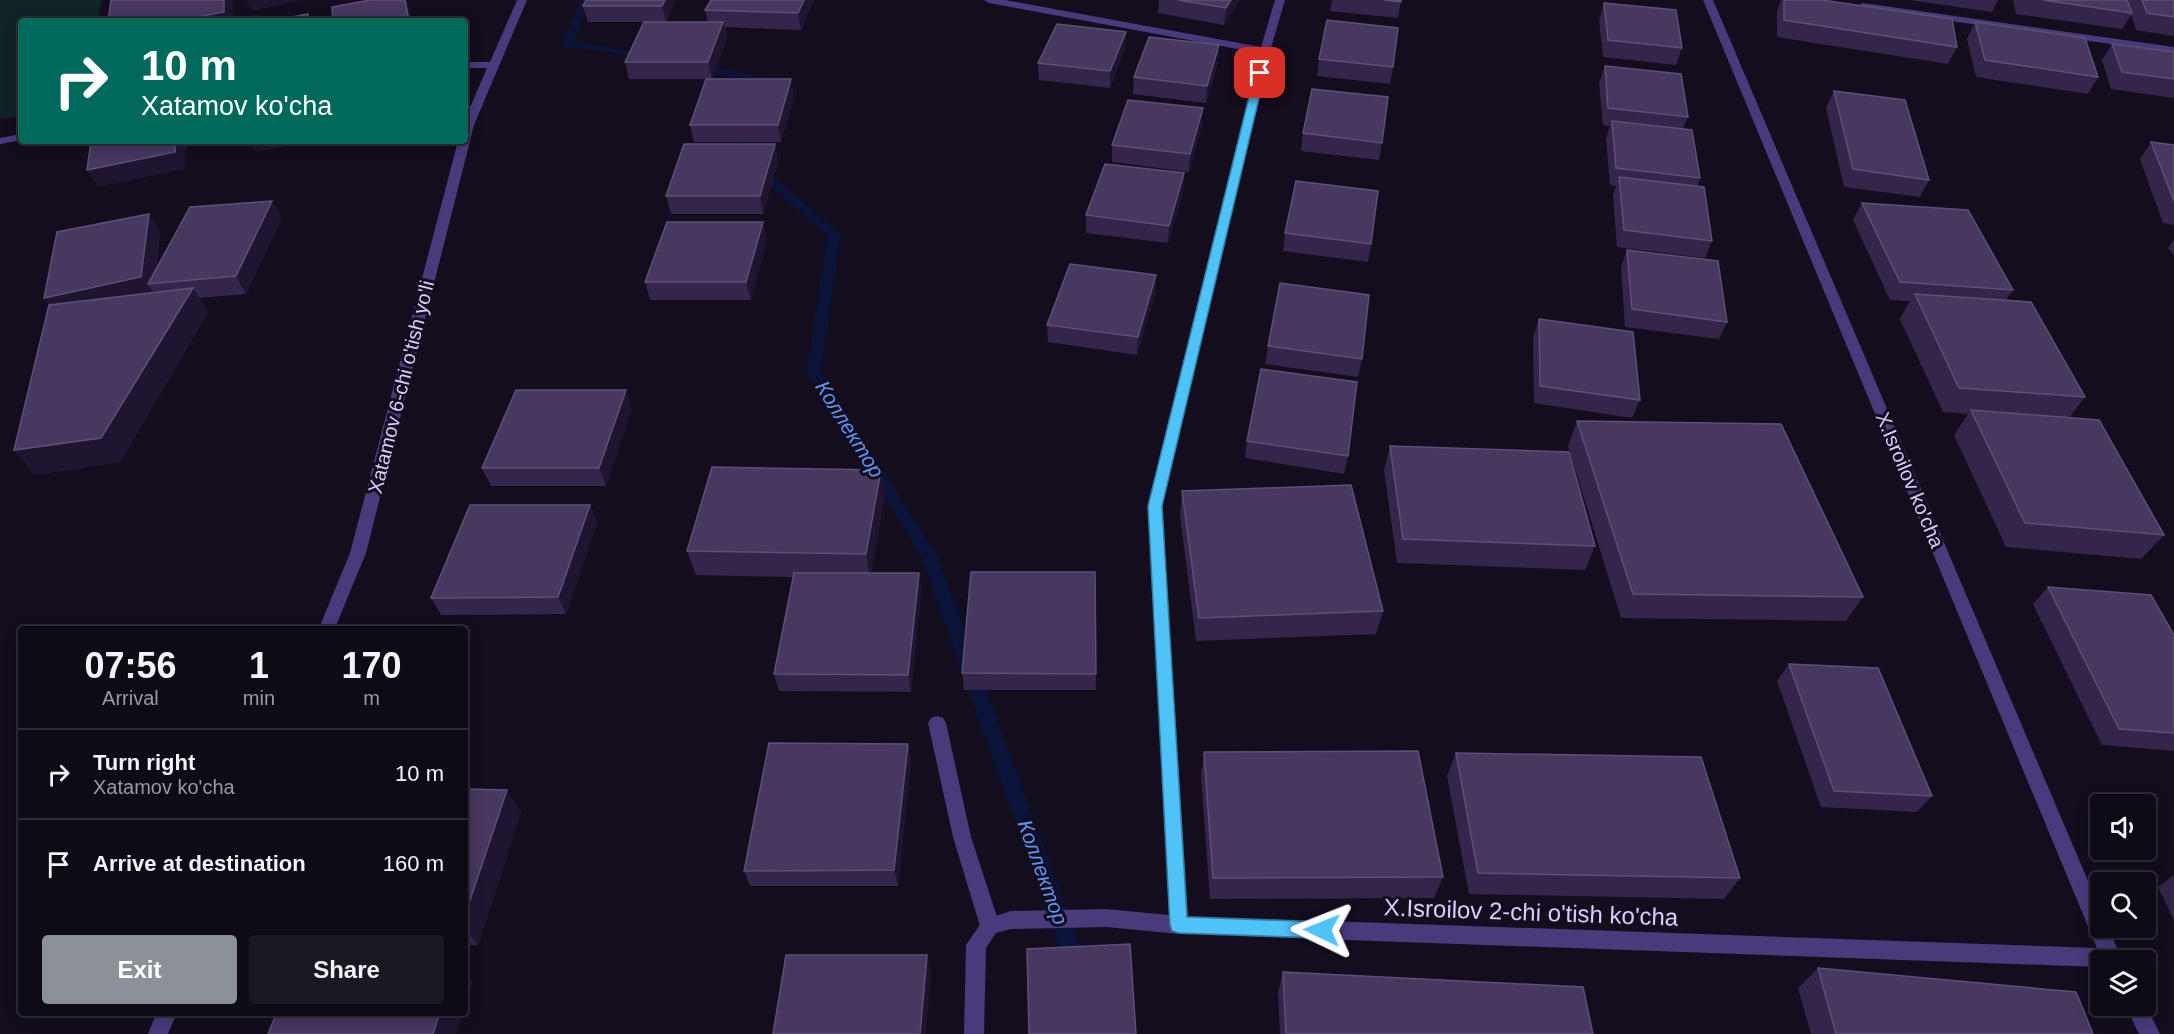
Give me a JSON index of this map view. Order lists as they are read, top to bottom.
{
  "streets": {
    "street": ["Xatamov 6-chi o'tish yo'li", "X.Isroilov ko'cha", "X.Isroilov 2-chi o'tish ko'cha"]
  },
  "water": ["Коллектор"],
  "page": {
    "turn": ["10 m", "Xatamov ko'cha"],
    "eta": [
      "07:56",
      "Arrival",
      "1",
      "min",
      "170",
      "m"
    ],
    "list": [
      {
        "name": "Turn right",
        "note": "Xatamov ko'cha",
        "value": "10 m"
      },
      {
        "name": "Arrive at destination",
        "value": "160 m"
      }
    ],
    "buttons": ["Exit", "Share"]
  }
}
